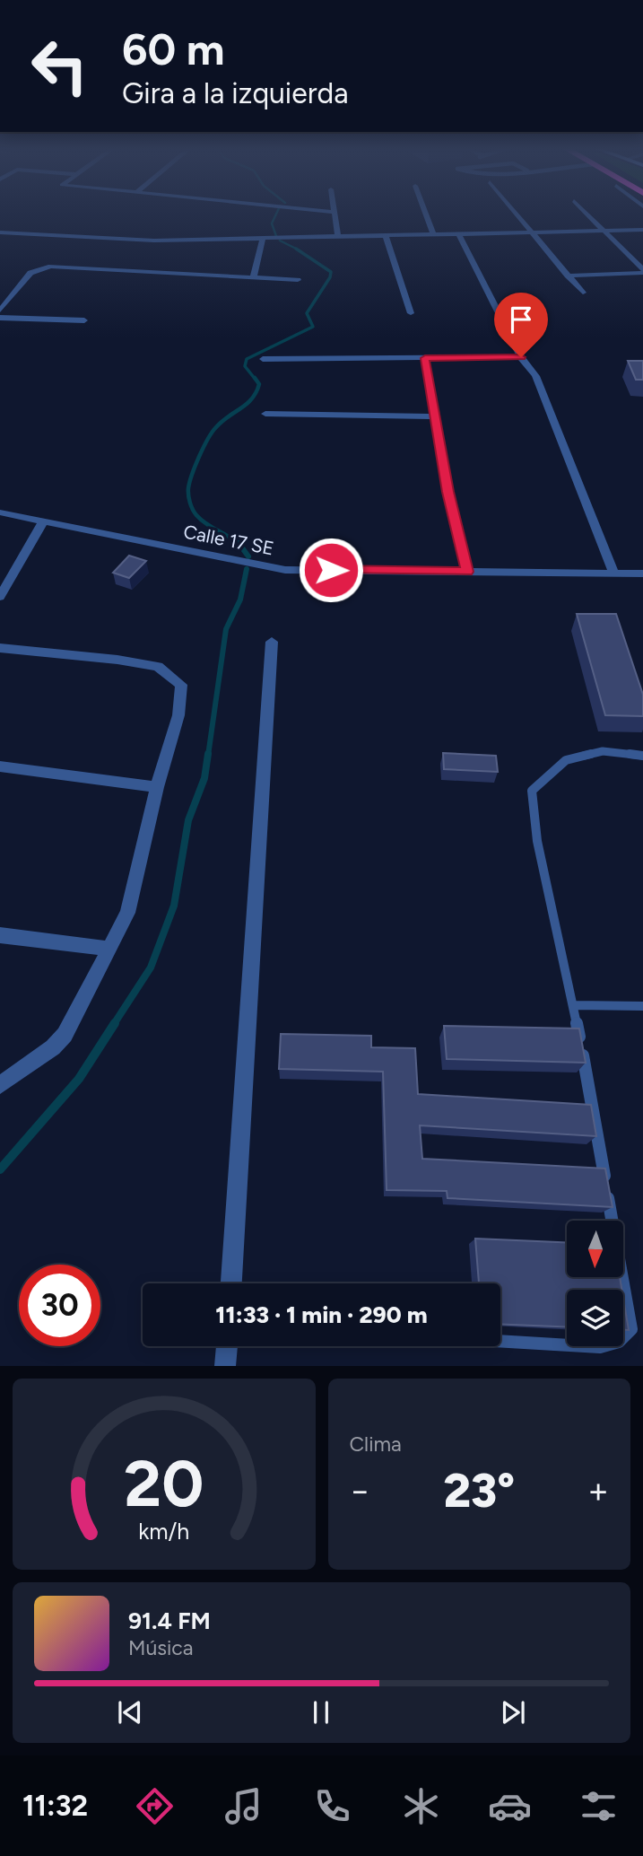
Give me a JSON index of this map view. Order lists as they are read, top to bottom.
{
  "streets": {
    "street": ["Calle 17 SE"]
  },
  "north": "bottom",
  "page": {
    "turn": ["60 m", "Gira a la izquierda"],
    "limit": "30",
    "trip": "11:33 · 1 min · 290 m",
    "tile": "Clima",
    "heat": ["−", "23°", "+"],
    "song": ["91.4 FM", "Música"],
    "tabs": "11:32",
    "gauge": ["20", "km/h"]
  }
}
